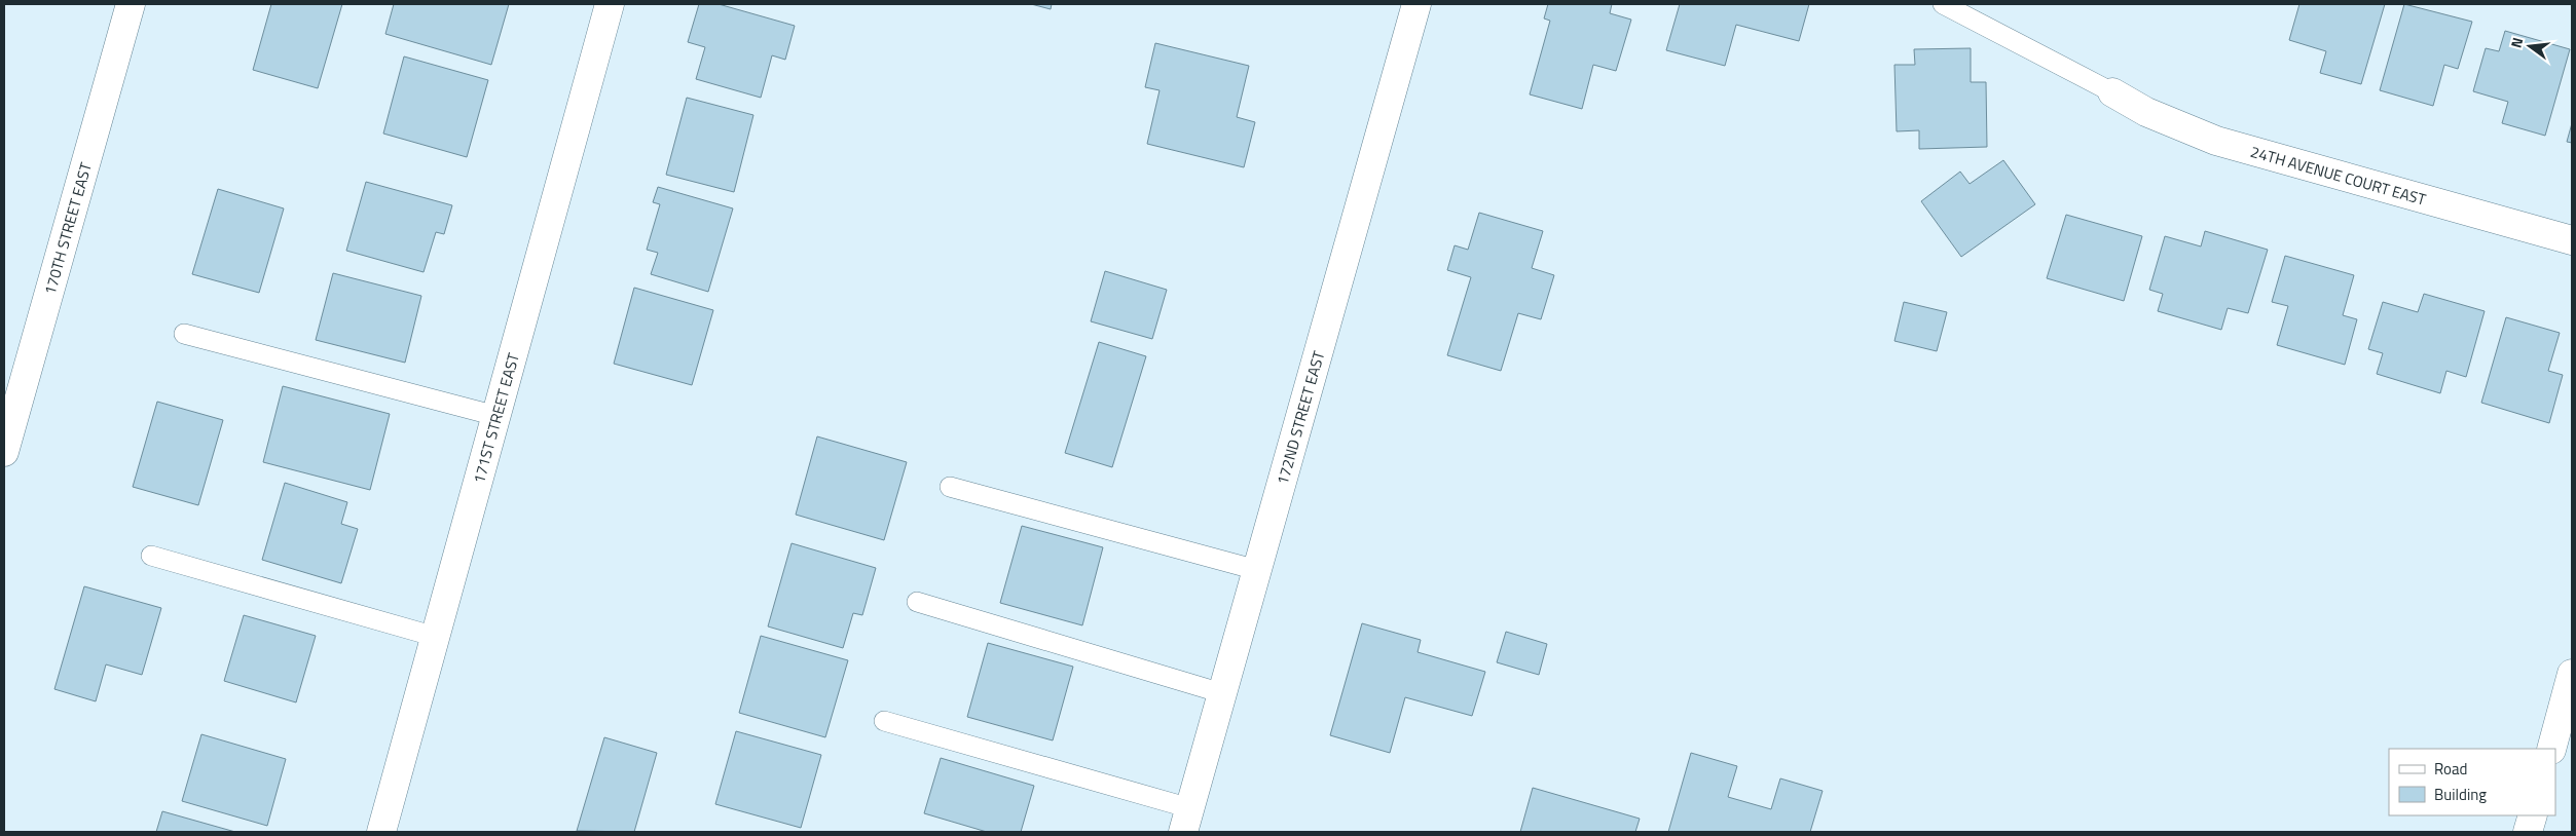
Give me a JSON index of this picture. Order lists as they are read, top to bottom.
{
  "streets": {
    "street": [
      "24TH AVENUE COURT EAST",
      "170TH STREET EAST",
      "171ST STREET EAST",
      "172ND STREET EAST"
    ]
  },
  "legend": ["Road", "Building"],
  "north": "left"
}
